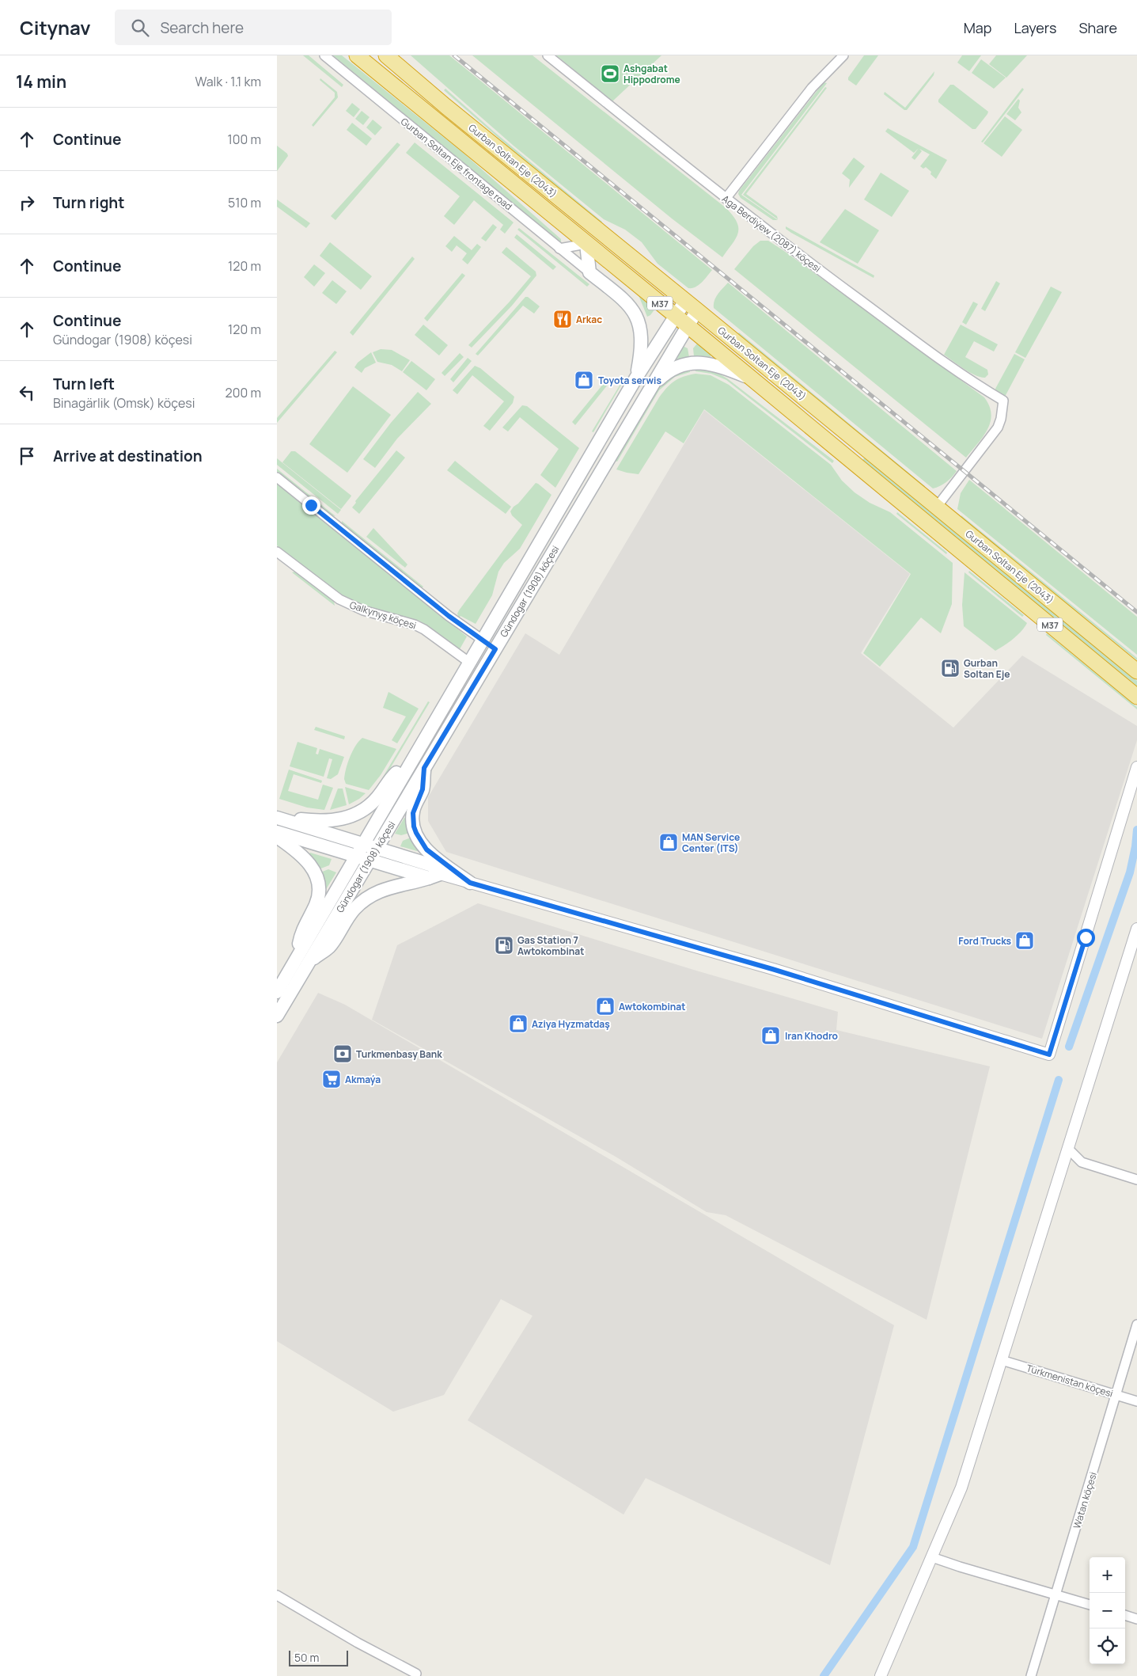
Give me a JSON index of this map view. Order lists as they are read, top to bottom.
{
  "streets": {
    "highway": ["Gurban Soltan Eje (2043)", "M37"],
    "main road": ["Gündogar (1908) köçesi"],
    "street": [
      "Gurban Soltan Eje frontage road",
      "Aga Berdiýew (2087) köçesi",
      "Galkynyş köçesi",
      "Türkmenistan köçesi",
      "Watan köçesi"
    ]
  },
  "crossings": [
    ["Gurban Soltan Eje (2043)", "Aga Berdiýew (2087) köçesi"],
    ["Gurban Soltan Eje (2043)", "Gündogar (1908) köçesi"],
    ["Gündogar (1908) köçesi", "Galkynyş köçesi"],
    ["Türkmenistan köçesi", "Watan köçesi"]
  ],
  "places": {
    "sports": ["Ashgabat Hippodrome"],
    "restaurant": ["Arkac"],
    "shop": [
      "Toyota serwis",
      "MAN Service Center (ITS)",
      "Ford Trucks",
      "Awtokombinat",
      "Aziya Hyzmatdaş",
      "Iran Khodro"
    ],
    "fuel station": ["Gurban Soltan Eje", "Gas Station 7 Awtokombinat"],
    "bank": ["Turkmenbasy Bank"],
    "supermarket": ["Аkmaýa"]
  },
  "scale_bar": "50 m",
  "page": {
    "header": "Citynav",
    "search": "Search here",
    "nav": ["Map", "Layers", "Share"],
    "heading": ["14 min", "Walk · 1.1 km"],
    "list": [
      ["Continue", "100 m"],
      ["Turn right", "510 m"],
      ["Continue", "120 m"],
      ["Continue", "Gündogar (1908) köçesi", "120 m"],
      ["Turn left", "Binagärlik (Omsk) köçesi", "200 m"],
      "Arrive at destination"
    ],
    "map_buttons": ["+", "−"],
    "scale": "50 m"
  }
}
